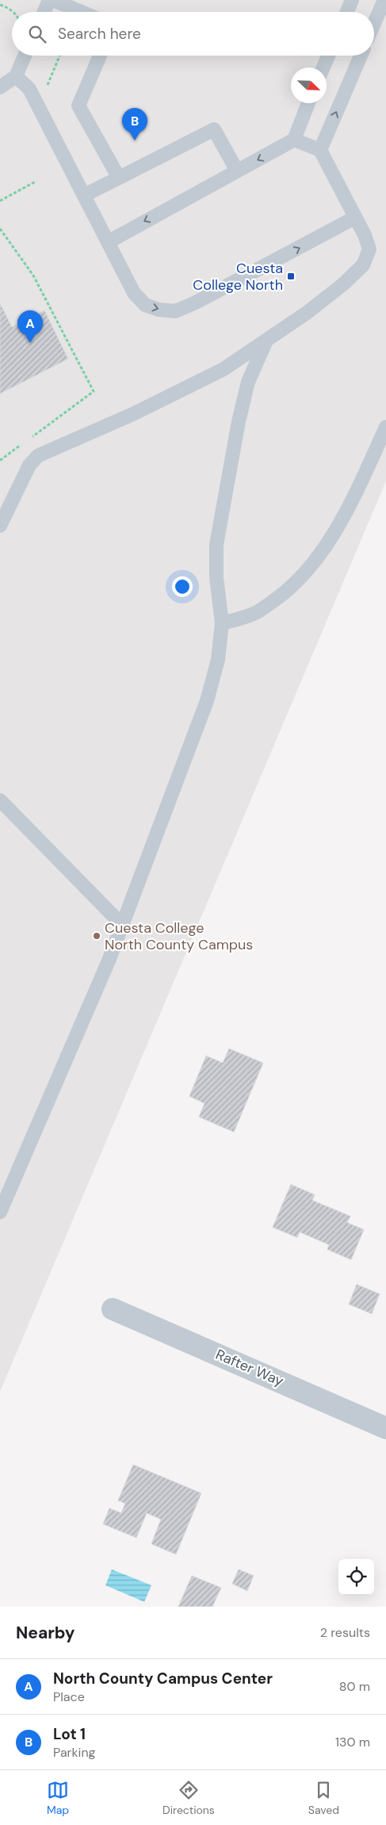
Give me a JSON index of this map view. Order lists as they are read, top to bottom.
{
  "streets": {
    "street": ["Rafter Way"]
  },
  "places": {
    "transit": ["Cuesta College North"],
    "other": ["Cuesta College North County Campus"]
  },
  "north": "bottom right",
  "page": {
    "search": "Search here",
    "pins": ["B", "A"],
    "heading": ["Nearby", "2 results"],
    "list": [
      {
        "mark": "A",
        "name": "North County Campus Center",
        "note": "Place",
        "value": "80 m"
      },
      {
        "mark": "B",
        "name": "Lot 1",
        "note": "Parking",
        "value": "130 m"
      }
    ],
    "nav": ["Map", "Directions", "Saved"]
  }
}
